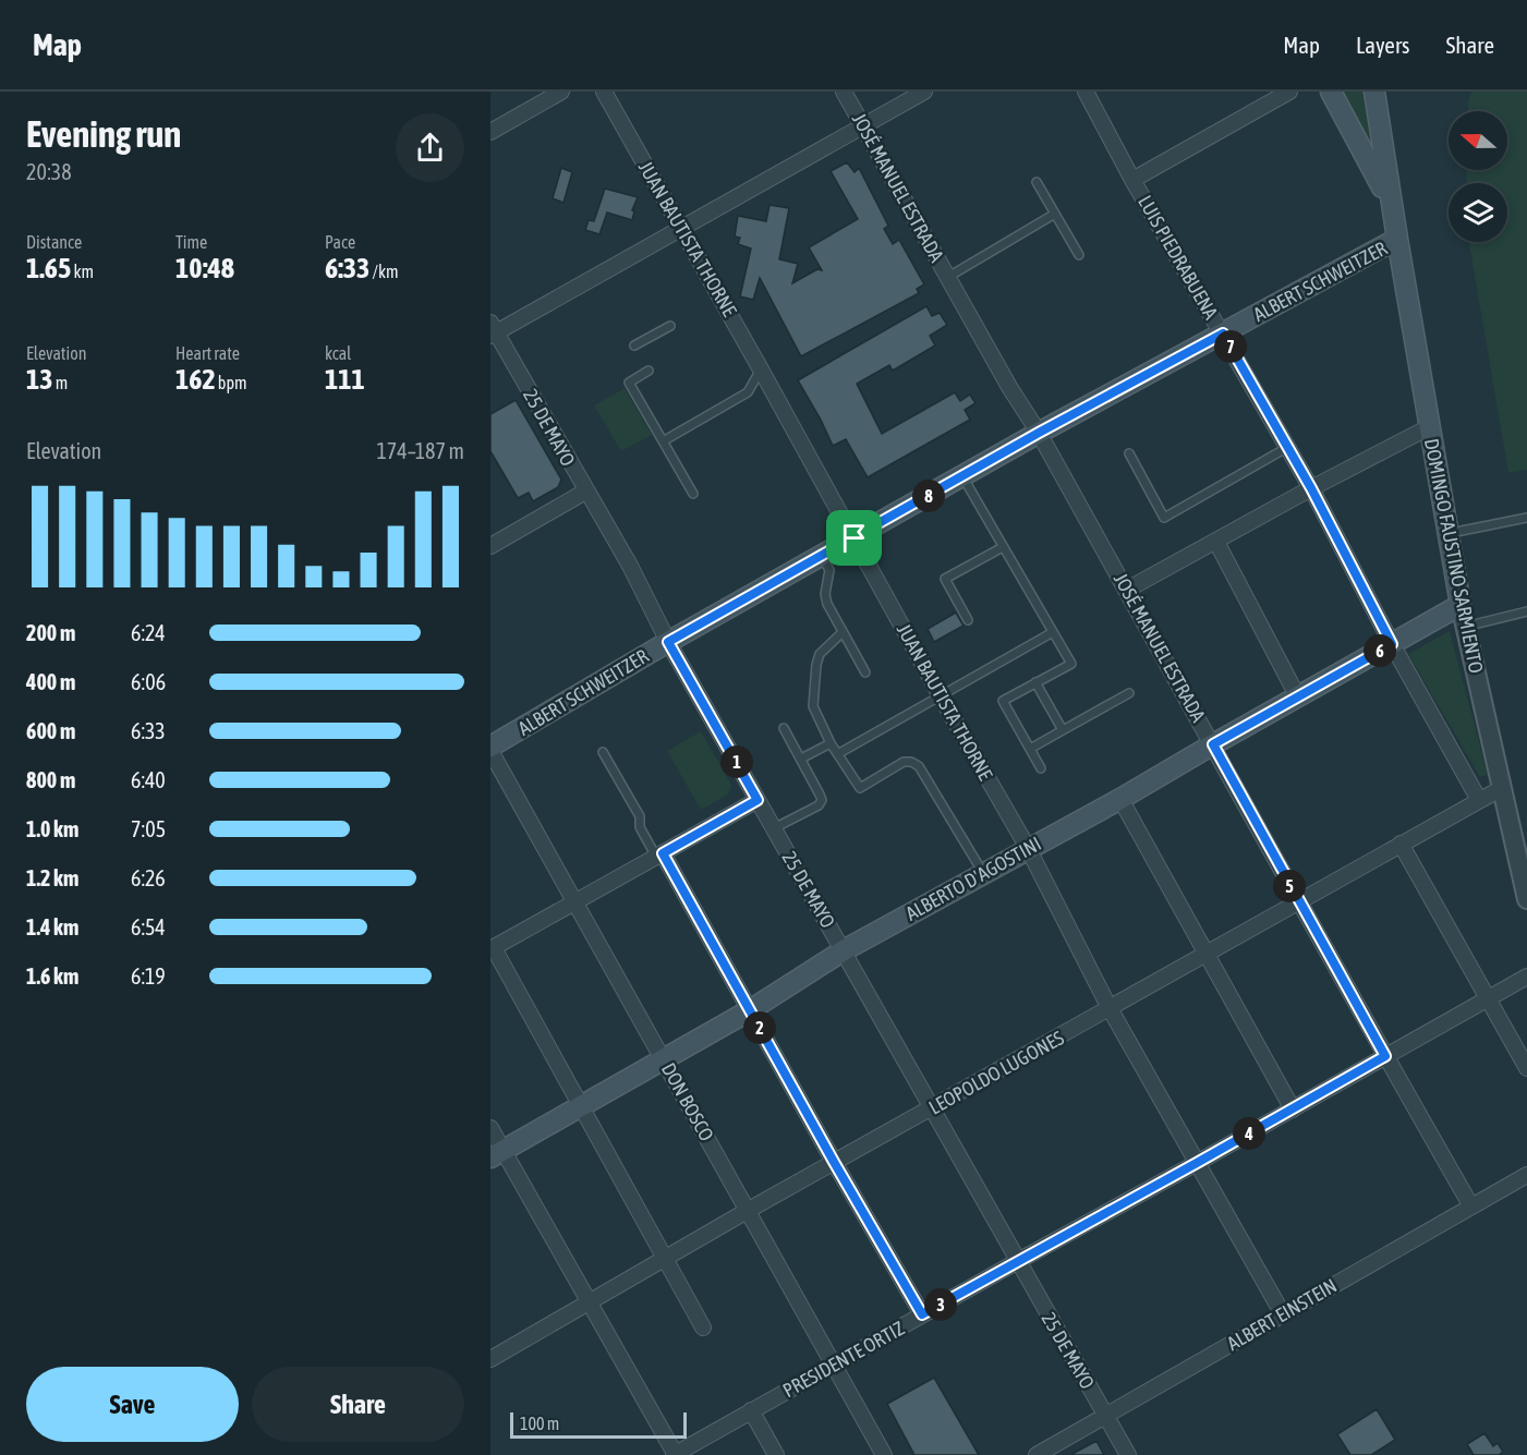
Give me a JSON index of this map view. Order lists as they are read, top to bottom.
{
  "streets": {
    "main road": ["ALBERT SCHWEITZER", "DOMINGO FAUSTINO SARMIENTO", "ALBERTO D'AGOSTINI"],
    "street": [
      "JOSÉ MANUEL ESTRADA",
      "JUAN BAUTISTA THORNE",
      "LUIS PIEDRABUENA",
      "25 DE MAYO",
      "LEOPOLDO LUGONES",
      "DON BOSCO",
      "ALBERT EINSTEIN",
      "PRESIDENTE ORTIZ"
    ]
  },
  "crossings": [
    ["JOSÉ MANUEL ESTRADA", "ALBERT SCHWEITZER"],
    ["JOSÉ MANUEL ESTRADA", "ALBERTO D'AGOSTINI"],
    ["JOSÉ MANUEL ESTRADA", "LEOPOLDO LUGONES"],
    ["JOSÉ MANUEL ESTRADA", "ALBERT EINSTEIN"],
    ["JOSÉ MANUEL ESTRADA", "PRESIDENTE ORTIZ"],
    ["JUAN BAUTISTA THORNE", "ALBERT SCHWEITZER"],
    ["JUAN BAUTISTA THORNE", "ALBERTO D'AGOSTINI"],
    ["JUAN BAUTISTA THORNE", "LEOPOLDO LUGONES"],
    ["JUAN BAUTISTA THORNE", "ALBERT EINSTEIN"],
    ["JUAN BAUTISTA THORNE", "PRESIDENTE ORTIZ"],
    ["LUIS PIEDRABUENA", "ALBERT SCHWEITZER"],
    ["LUIS PIEDRABUENA", "ALBERTO D'AGOSTINI"],
    ["LUIS PIEDRABUENA", "LEOPOLDO LUGONES"],
    ["ALBERT SCHWEITZER", "25 DE MAYO"],
    ["ALBERT SCHWEITZER", "DOMINGO FAUSTINO SARMIENTO"],
    ["ALBERT SCHWEITZER", "DON BOSCO"],
    ["25 DE MAYO", "ALBERTO D'AGOSTINI"],
    ["25 DE MAYO", "LEOPOLDO LUGONES"],
    ["25 DE MAYO", "ALBERT EINSTEIN"],
    ["25 DE MAYO", "PRESIDENTE ORTIZ"],
    ["DOMINGO FAUSTINO SARMIENTO", "ALBERTO D'AGOSTINI"],
    ["DOMINGO FAUSTINO SARMIENTO", "LEOPOLDO LUGONES"],
    ["ALBERTO D'AGOSTINI", "DON BOSCO"],
    ["LEOPOLDO LUGONES", "DON BOSCO"],
    ["DON BOSCO", "PRESIDENTE ORTIZ"]
  ],
  "scale_bar": "100 m",
  "north": "left",
  "page": {
    "header": "Map",
    "nav": ["Map", "Layers", "Share"],
    "heading": ["Evening run", "20:38"],
    "stats": [
      ["Distance", "1.65 km"],
      ["Time", "10:48"],
      ["Pace", "6:33 /km"],
      ["Elevation", "13 m"],
      ["Heart rate", "162 bpm"],
      ["kcal", "111"]
    ],
    "pins": [
      "7",
      "8",
      "6",
      "1",
      "5",
      "2",
      "4",
      "3"
    ],
    "chart": ["Elevation", "174–187 m"],
    "list": [
      {
        "name": "200 m",
        "note": "6:24"
      },
      {
        "name": "400 m",
        "note": "6:06"
      },
      {
        "name": "600 m",
        "note": "6:33"
      },
      {
        "name": "800 m",
        "note": "6:40"
      },
      {
        "name": "1.0 km",
        "note": "7:05"
      },
      {
        "name": "1.2 km",
        "note": "6:26"
      },
      {
        "name": "1.4 km",
        "note": "6:54"
      },
      {
        "name": "1.6 km",
        "note": "6:19"
      }
    ],
    "buttons": ["Save", "Share"],
    "scale": "100 m"
  }
}
